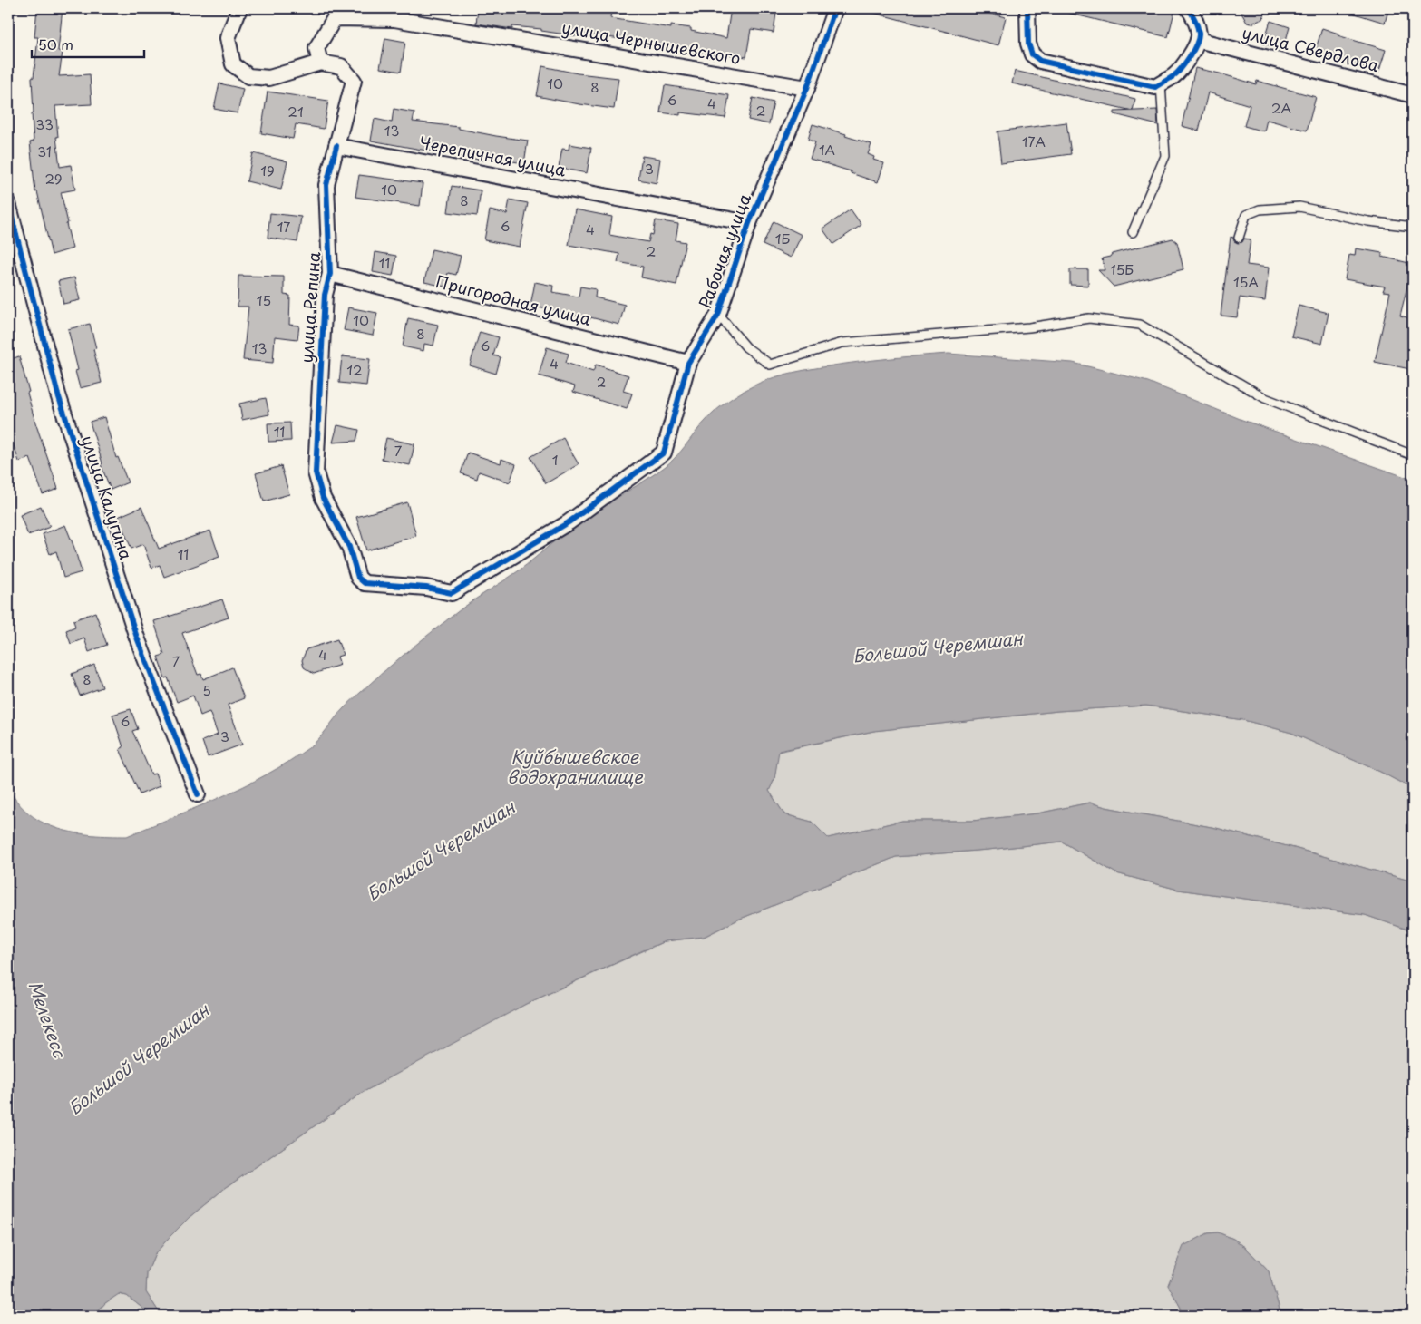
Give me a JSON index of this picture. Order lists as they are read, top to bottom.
{
  "streets": {
    "street": [
      "улица Чернышевского",
      "улица Свердлова",
      "Черепичная улица",
      "Рабочая улица",
      "Пригородная улица",
      "улица Репина",
      "улица Калугина"
    ]
  },
  "crossings": [
    ["улица Чернышевского", "Рабочая улица"],
    ["Черепичная улица", "Рабочая улица"],
    ["Черепичная улица", "улица Репина"],
    ["Рабочая улица", "Пригородная улица"],
    ["Рабочая улица", "улица Репина"],
    ["Пригородная улица", "улица Репина"]
  ],
  "water": ["Большой Черемшан", "Куйбышевское водохранилище", "Мелекесс"],
  "house_numbers": [
    "10",
    "8",
    "6",
    "4",
    "2А",
    "2",
    "21",
    "33",
    "13",
    "17А",
    "1А",
    "31",
    "3",
    "19",
    "29",
    "10",
    "8",
    "6",
    "17",
    "4",
    "1Б",
    "2",
    "11",
    "15Б",
    "15А",
    "15",
    "10",
    "8",
    "6",
    "13",
    "4",
    "12",
    "2",
    "11",
    "7",
    "1",
    "11",
    "4",
    "7",
    "8",
    "5",
    "6",
    "3"
  ],
  "scale_bar": "50 m"
}
